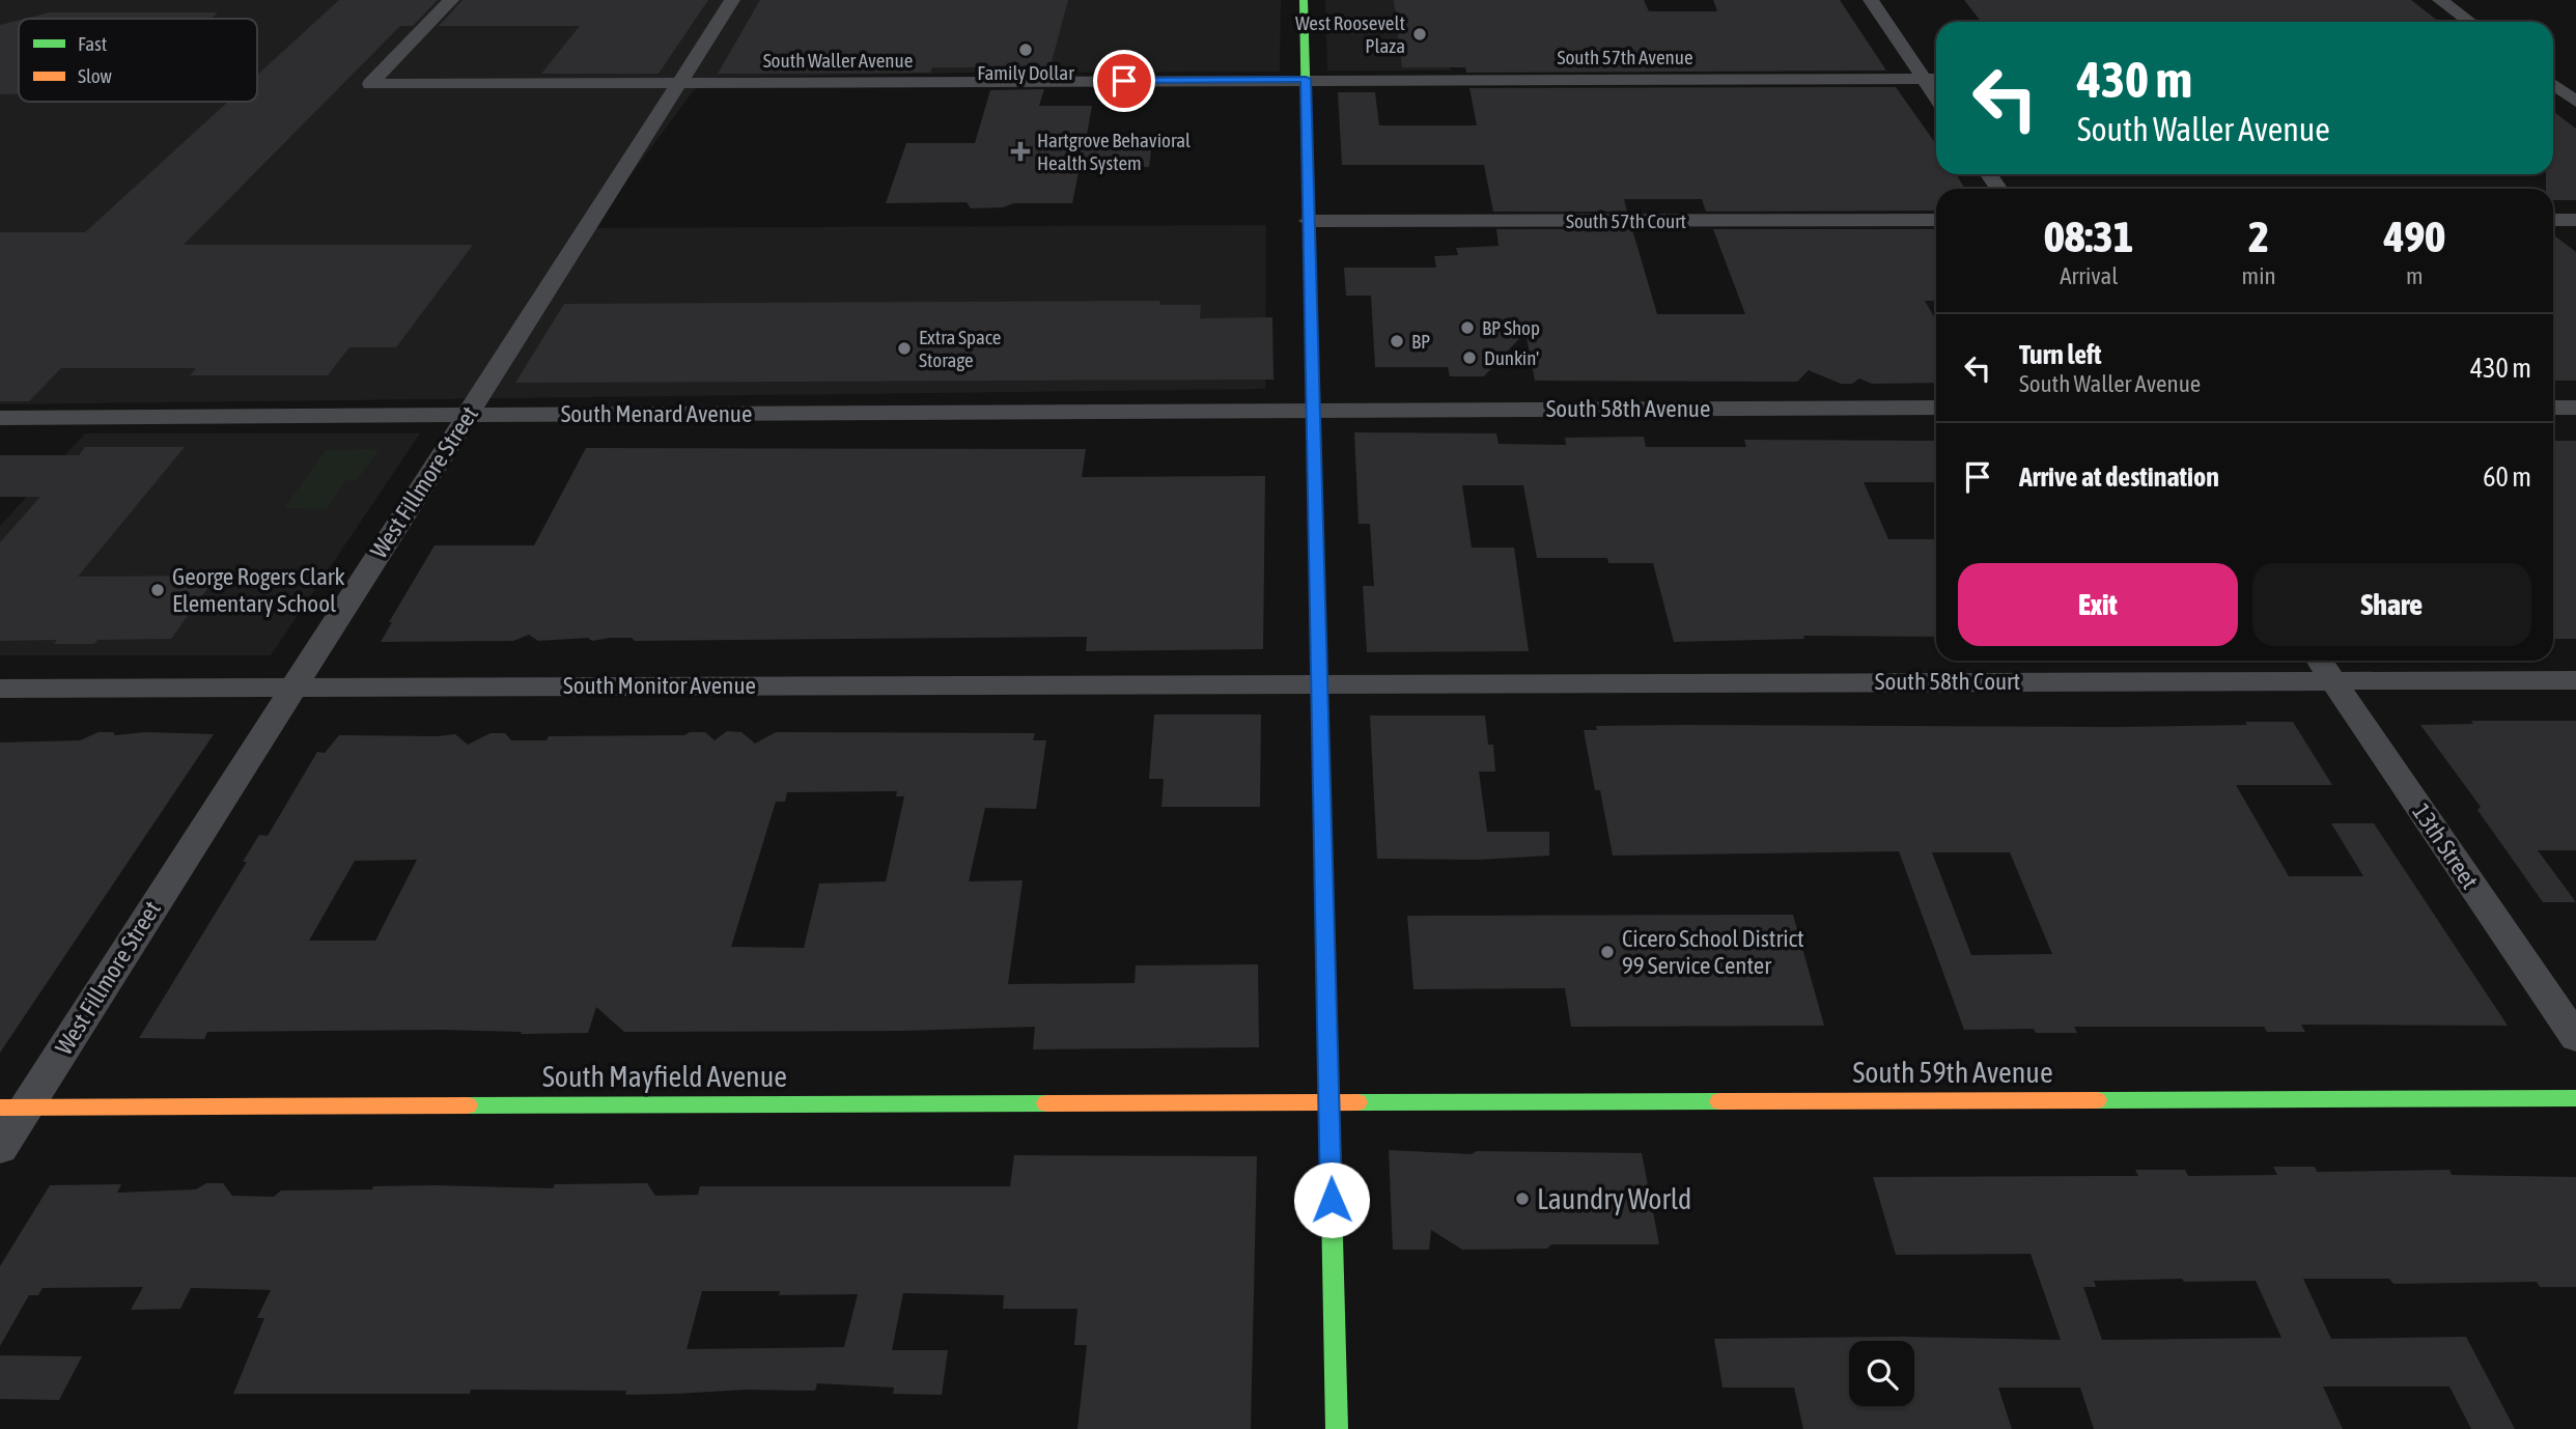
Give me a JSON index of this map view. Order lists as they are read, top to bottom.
{
  "streets": {
    "main road": ["South 59th Avenue", "South Mayfield Avenue"],
    "street": [
      "South 57th Avenue",
      "South Waller Avenue",
      "South 57th Court",
      "South 58th Avenue",
      "South Menard Avenue",
      "West Fillmore Street",
      "South 58th Court",
      "South Monitor Avenue",
      "13th Street"
    ]
  },
  "crossings": [
    ["South 57th Avenue", "South Waller Avenue"],
    ["South Waller Avenue", "West Fillmore Street"],
    ["South 58th Avenue", "South Menard Avenue"],
    ["South Menard Avenue", "West Fillmore Street"],
    ["West Fillmore Street", "South Monitor Avenue"],
    ["West Fillmore Street", "South Mayfield Avenue"],
    ["South 58th Court", "South Monitor Avenue"],
    ["South 58th Court", "13th Street"],
    ["South 59th Avenue", "South Mayfield Avenue"]
  ],
  "places": {
    "other": [
      "West Roosevelt Plaza",
      "Family Dollar",
      "BP Shop",
      "BP",
      "Extra Space Storage",
      "Dunkin'",
      "George Rogers Clark Elementary School",
      "Cicero School District 99 Service Center",
      "Laundry World"
    ],
    "health": ["Hartgrove Behavioral Health System"]
  },
  "legend": ["Fast", "Slow"],
  "page": {
    "turn": ["430 m", "South Waller Avenue"],
    "eta": [
      "08:31",
      "Arrival",
      "2",
      "min",
      "490",
      "m"
    ],
    "list": [
      {
        "name": "Turn left",
        "note": "South Waller Avenue",
        "value": "430 m"
      },
      {
        "name": "Arrive at destination",
        "value": "60 m"
      }
    ],
    "buttons": ["Exit", "Share"]
  }
}
